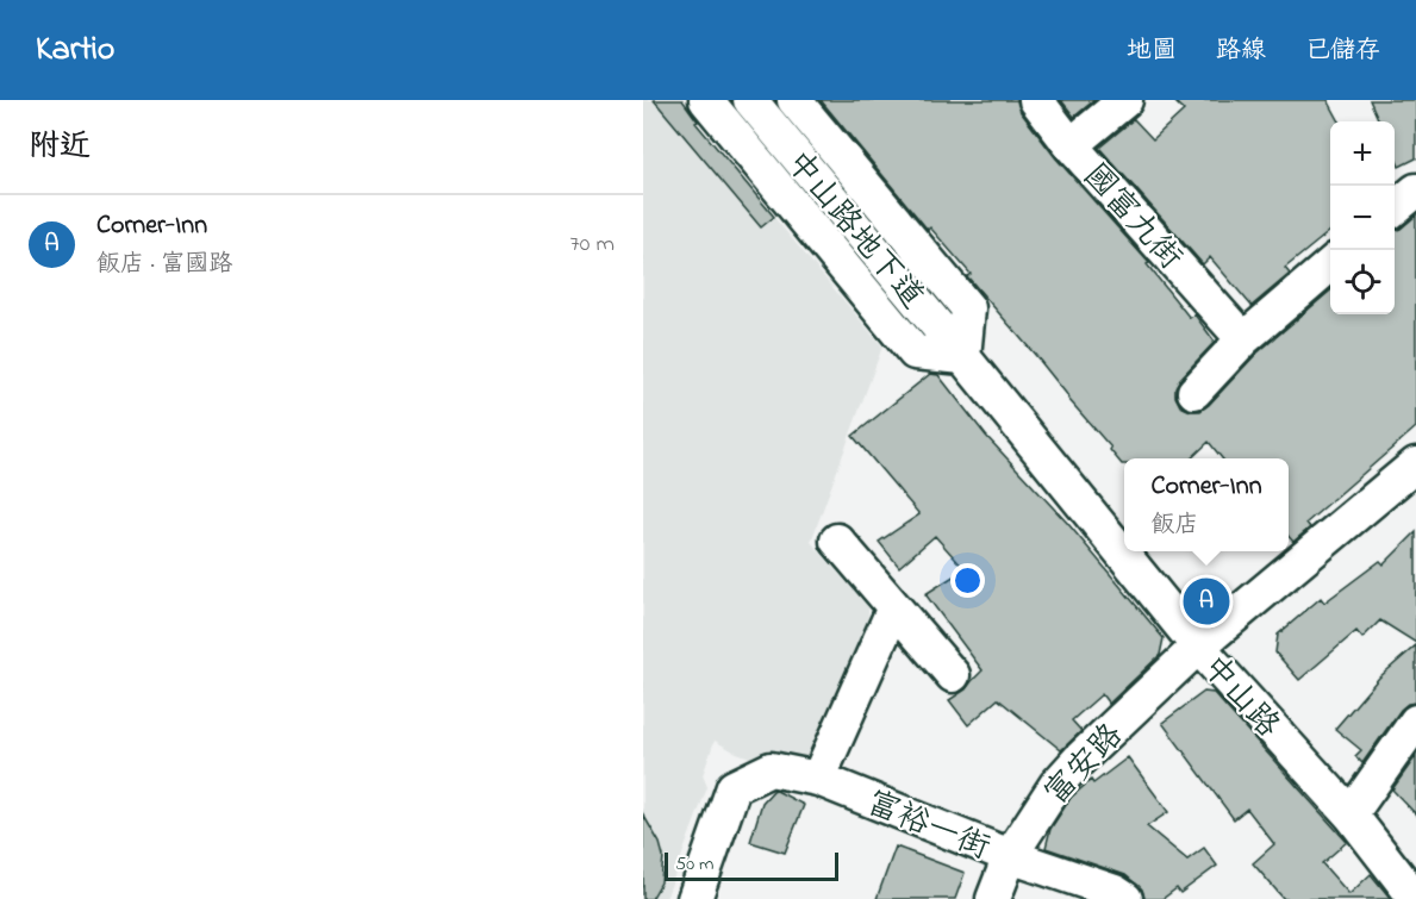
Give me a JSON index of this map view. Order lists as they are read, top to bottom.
{
  "streets": {
    "street": [
      "國富九街",
      "中山路地下道",
      "中山路",
      "富安路",
      "富裕一街"
    ]
  },
  "crossings": [
    ["中山路地下道", "中山路"],
    ["中山路", "富安路"],
    ["富安路", "富裕一街"]
  ],
  "scale_bar": "50 m",
  "page": {
    "header": "Kartio",
    "nav": ["地圖", "路線", "已儲存"],
    "heading": "附近",
    "map_buttons": ["+", "−"],
    "list": [
      {
        "mark": "A",
        "name": "Corner-Inn",
        "note": "飯店 · 富國路",
        "value": "70 m"
      }
    ],
    "popup": ["Corner-Inn", "飯店"],
    "pins": "A",
    "scale": "50 m"
  }
}
